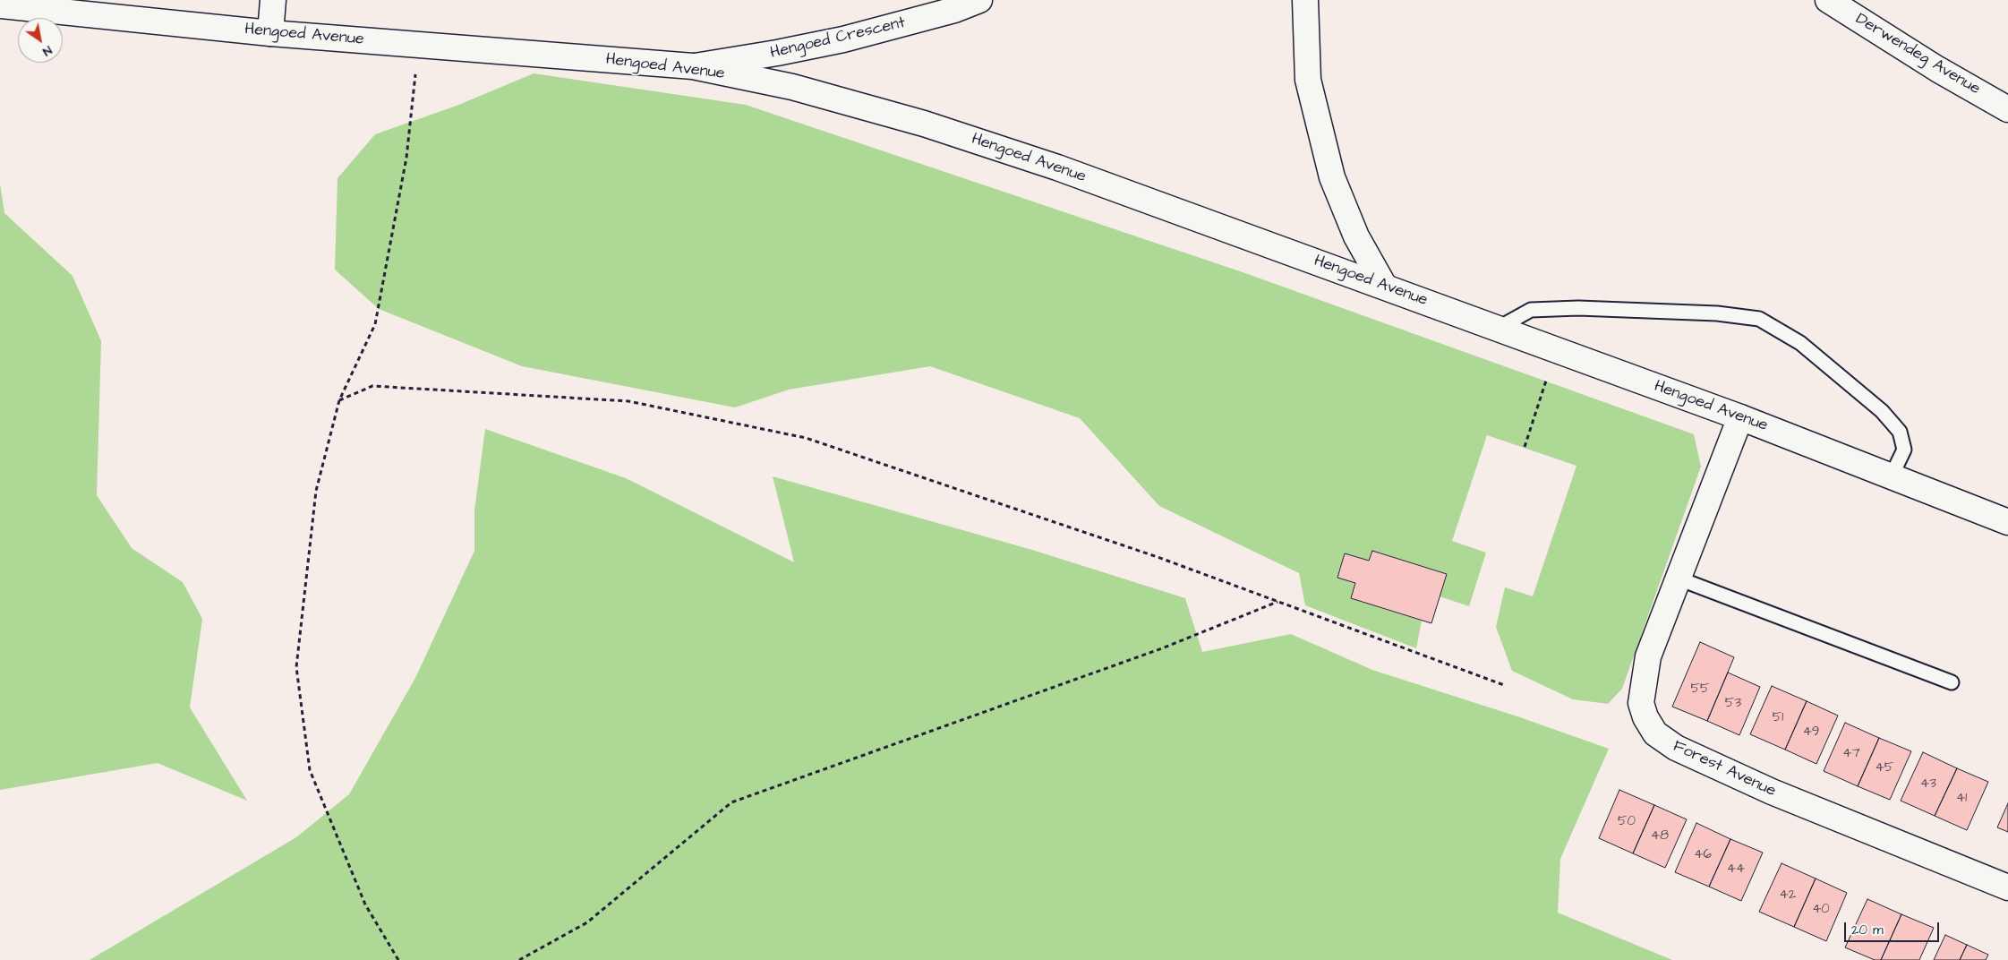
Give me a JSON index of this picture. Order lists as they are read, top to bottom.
{
  "streets": {
    "street": [
      "Hengoed Avenue",
      "Hengoed Crescent",
      "Derwendeg Avenue",
      "Forest Avenue"
    ]
  },
  "crossings": [
    ["Hengoed Avenue", "Hengoed Crescent"],
    ["Hengoed Avenue", "Forest Avenue"]
  ],
  "house_numbers": [
    "55",
    "53",
    "51",
    "49",
    "47",
    "45",
    "43",
    "41",
    "50",
    "48",
    "46",
    "44",
    "42",
    "40"
  ],
  "scale_bar": "20 m",
  "north": "bottom right"
}
